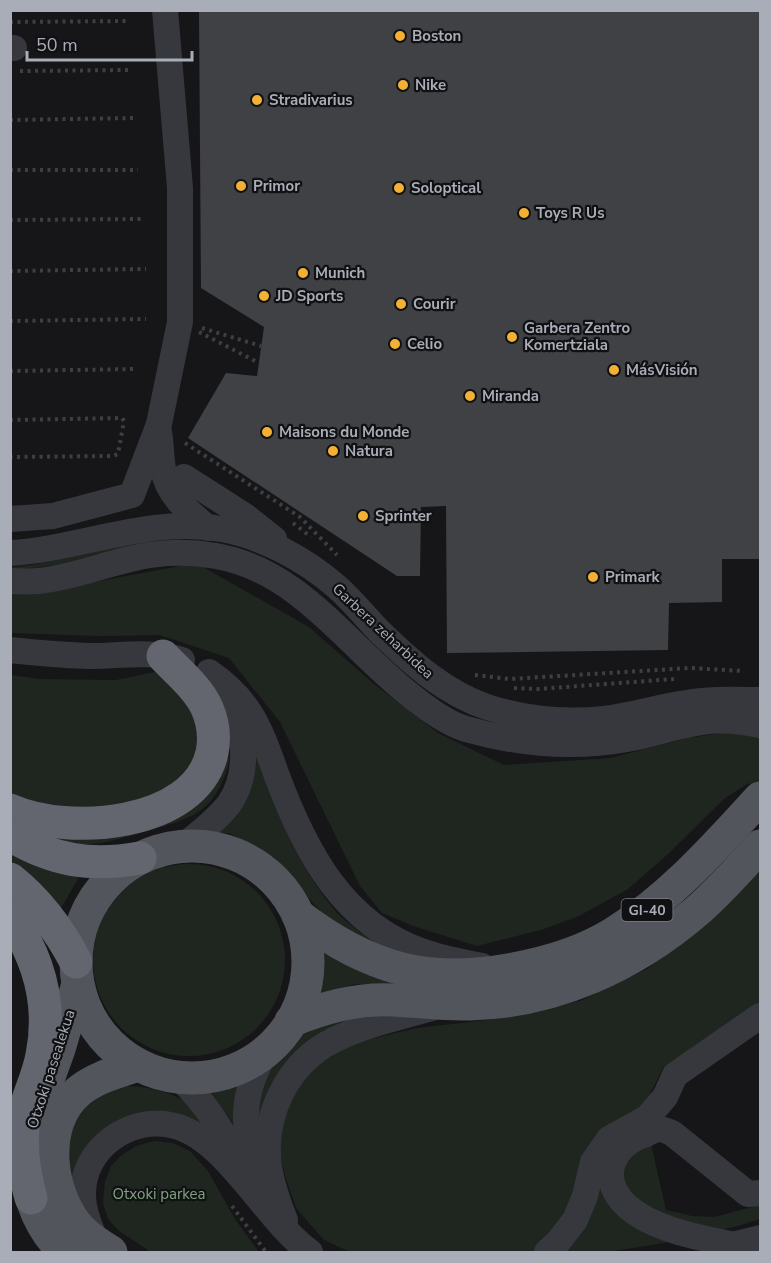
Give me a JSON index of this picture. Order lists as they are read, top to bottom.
{
  "streets": {
    "main road": ["GI-40", "Otxoki pasealekua"],
    "street": ["Garbera zeharbidea"]
  },
  "crossings": [
    ["GI-40", "Otxoki pasealekua"]
  ],
  "parks": ["Otxoki parkea"],
  "places": [
    "Boston",
    "Nike",
    "Stradivarius",
    "Primor",
    "Soloptical",
    "Toys R Us",
    "Munich",
    "JD Sports",
    "Courir",
    "Garbera Zentro Komertziala",
    "Celio",
    "MásVisión",
    "Miranda",
    "Maisons du Monde",
    "Natura",
    "Sprinter",
    "Primark"
  ],
  "scale_bar": "50 m"
}
